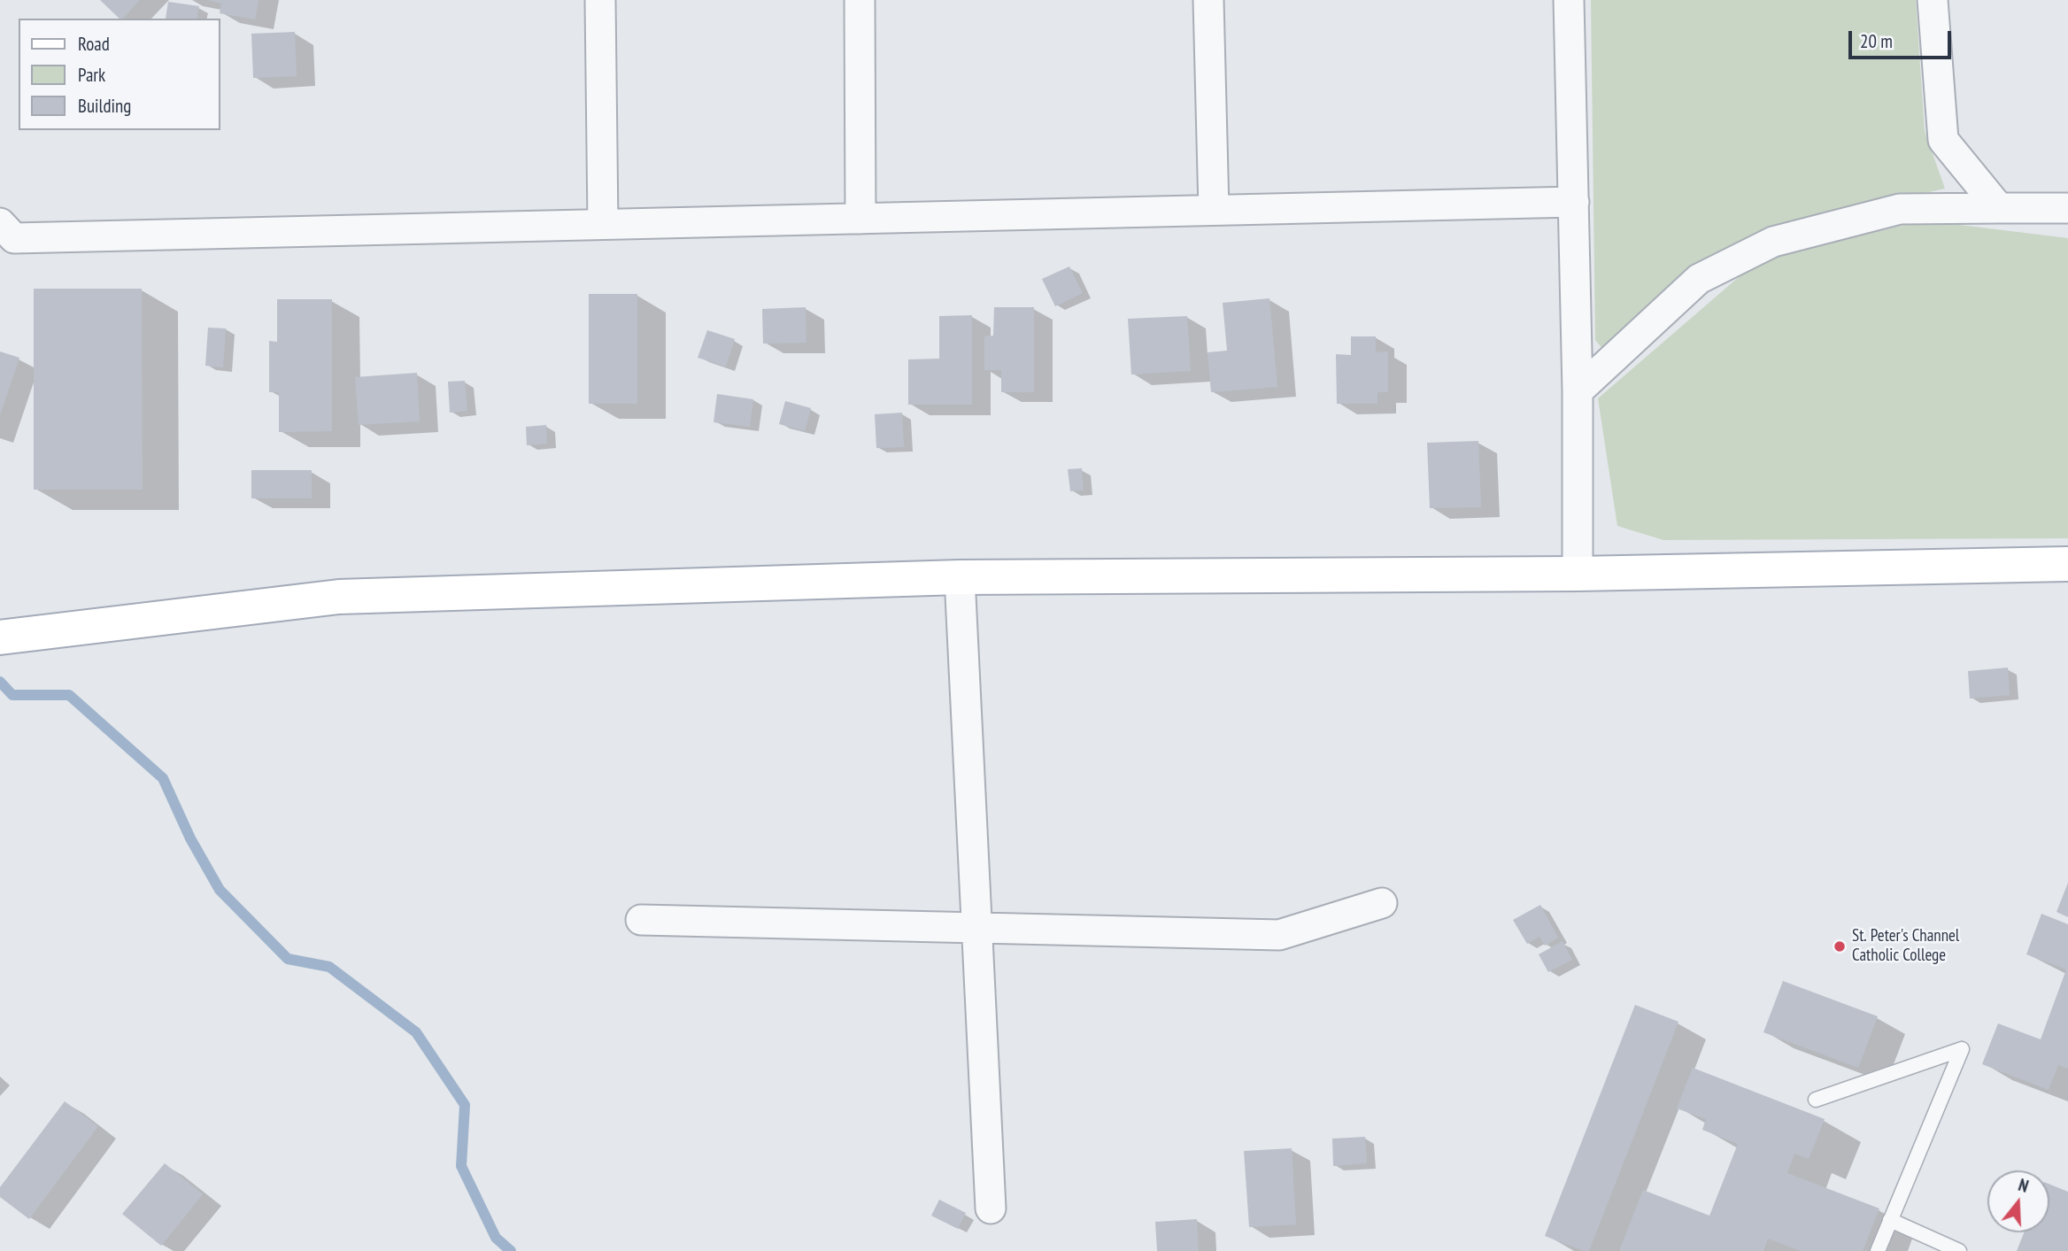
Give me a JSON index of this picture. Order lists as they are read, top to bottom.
{
  "places": ["St. Peter's Channel Catholic College"],
  "legend": ["Road", "Park", "Building"],
  "scale_bar": "20 m",
  "north": "top"
}
